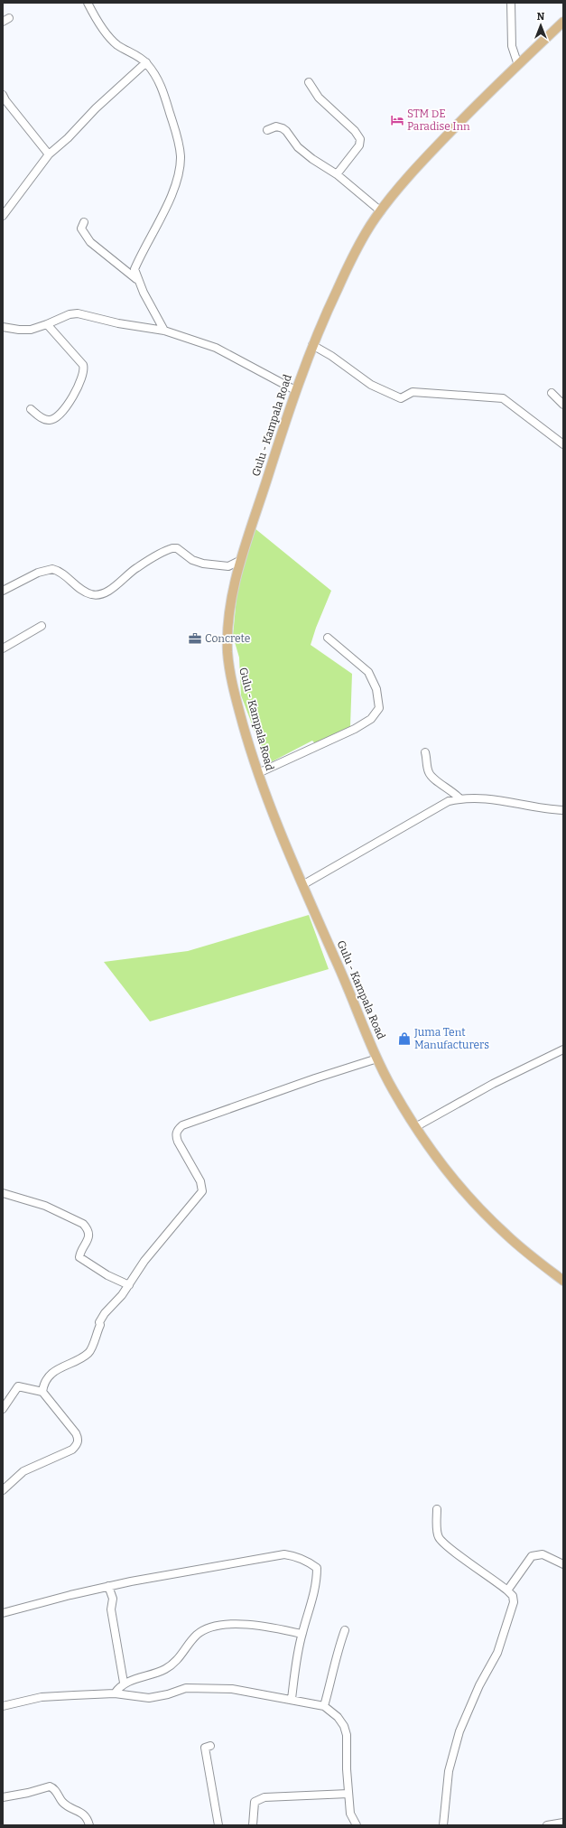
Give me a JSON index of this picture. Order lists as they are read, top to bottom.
{
  "streets": {
    "main road": ["Gulu - Kampala Road"]
  },
  "places": {
    "hotel": ["STM DE Paradise Inn"],
    "office": ["Concrete"],
    "shop": ["Juma Tent Manufacturers"]
  },
  "north": "top"
}
